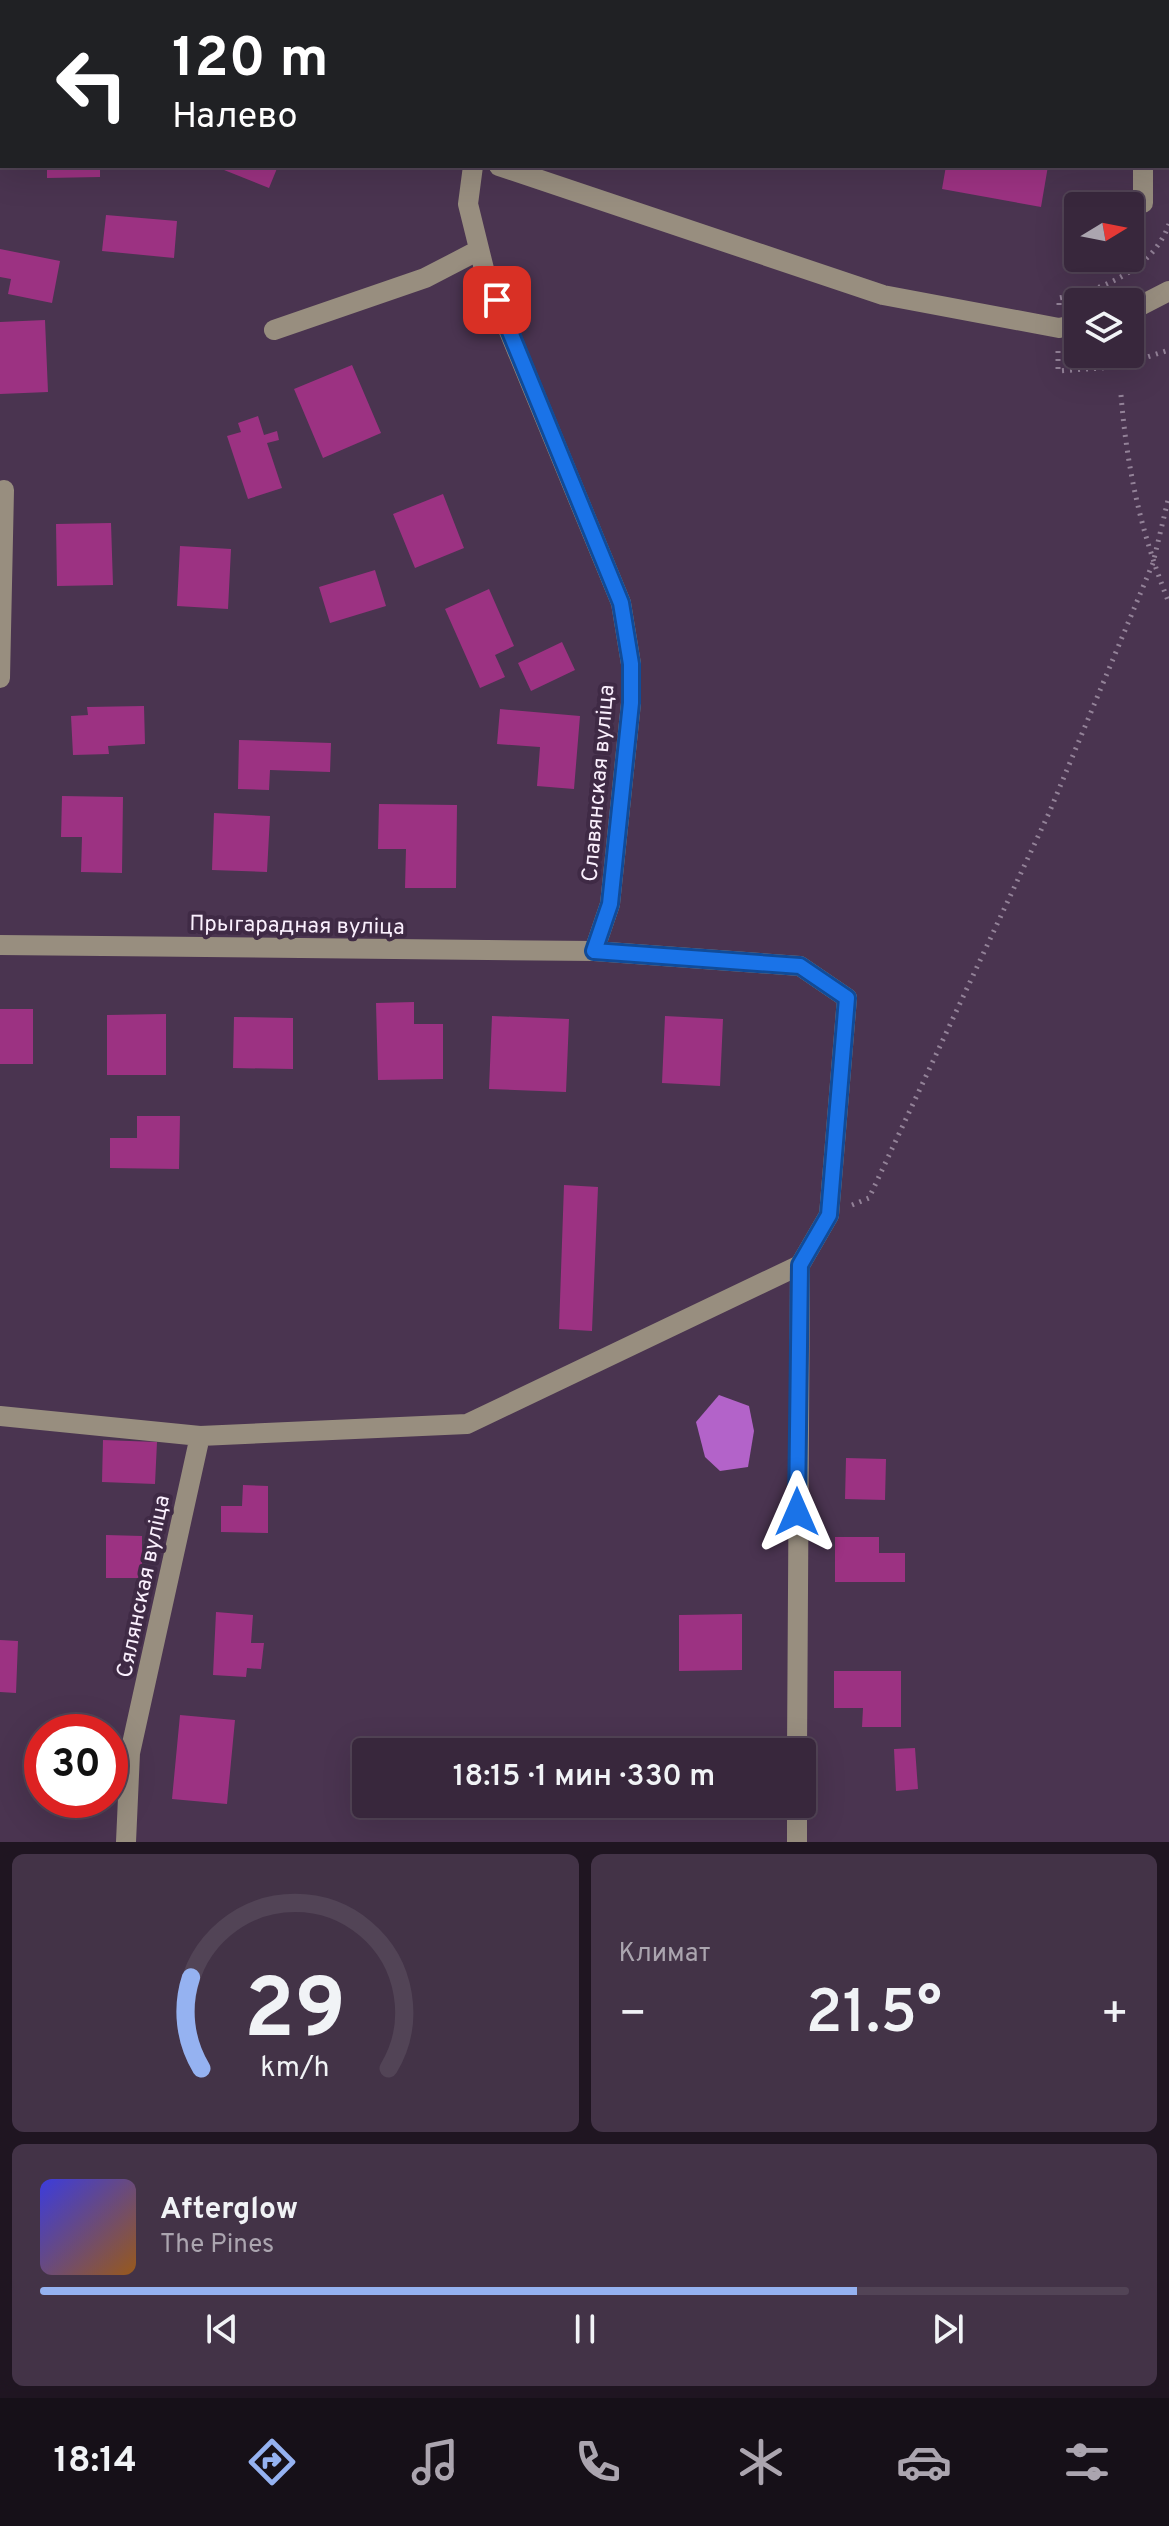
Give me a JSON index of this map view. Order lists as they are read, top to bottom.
{
  "streets": {
    "street": ["Славянская вуліца", "Прыгарадная вуліца", "Сялянская вуліца"]
  },
  "crossings": [
    ["Славянская вуліца", "Прыгарадная вуліца"]
  ],
  "north": "right",
  "page": {
    "turn": ["120 m", "Налево"],
    "limit": "30",
    "trip": "18:15 · 1 мин · 330 m",
    "tile": "Климат",
    "heat": ["−", "21.5°", "+"],
    "song": ["Afterglow", "The Pines"],
    "tabs": "18:14",
    "gauge": ["29", "km/h"]
  }
}
